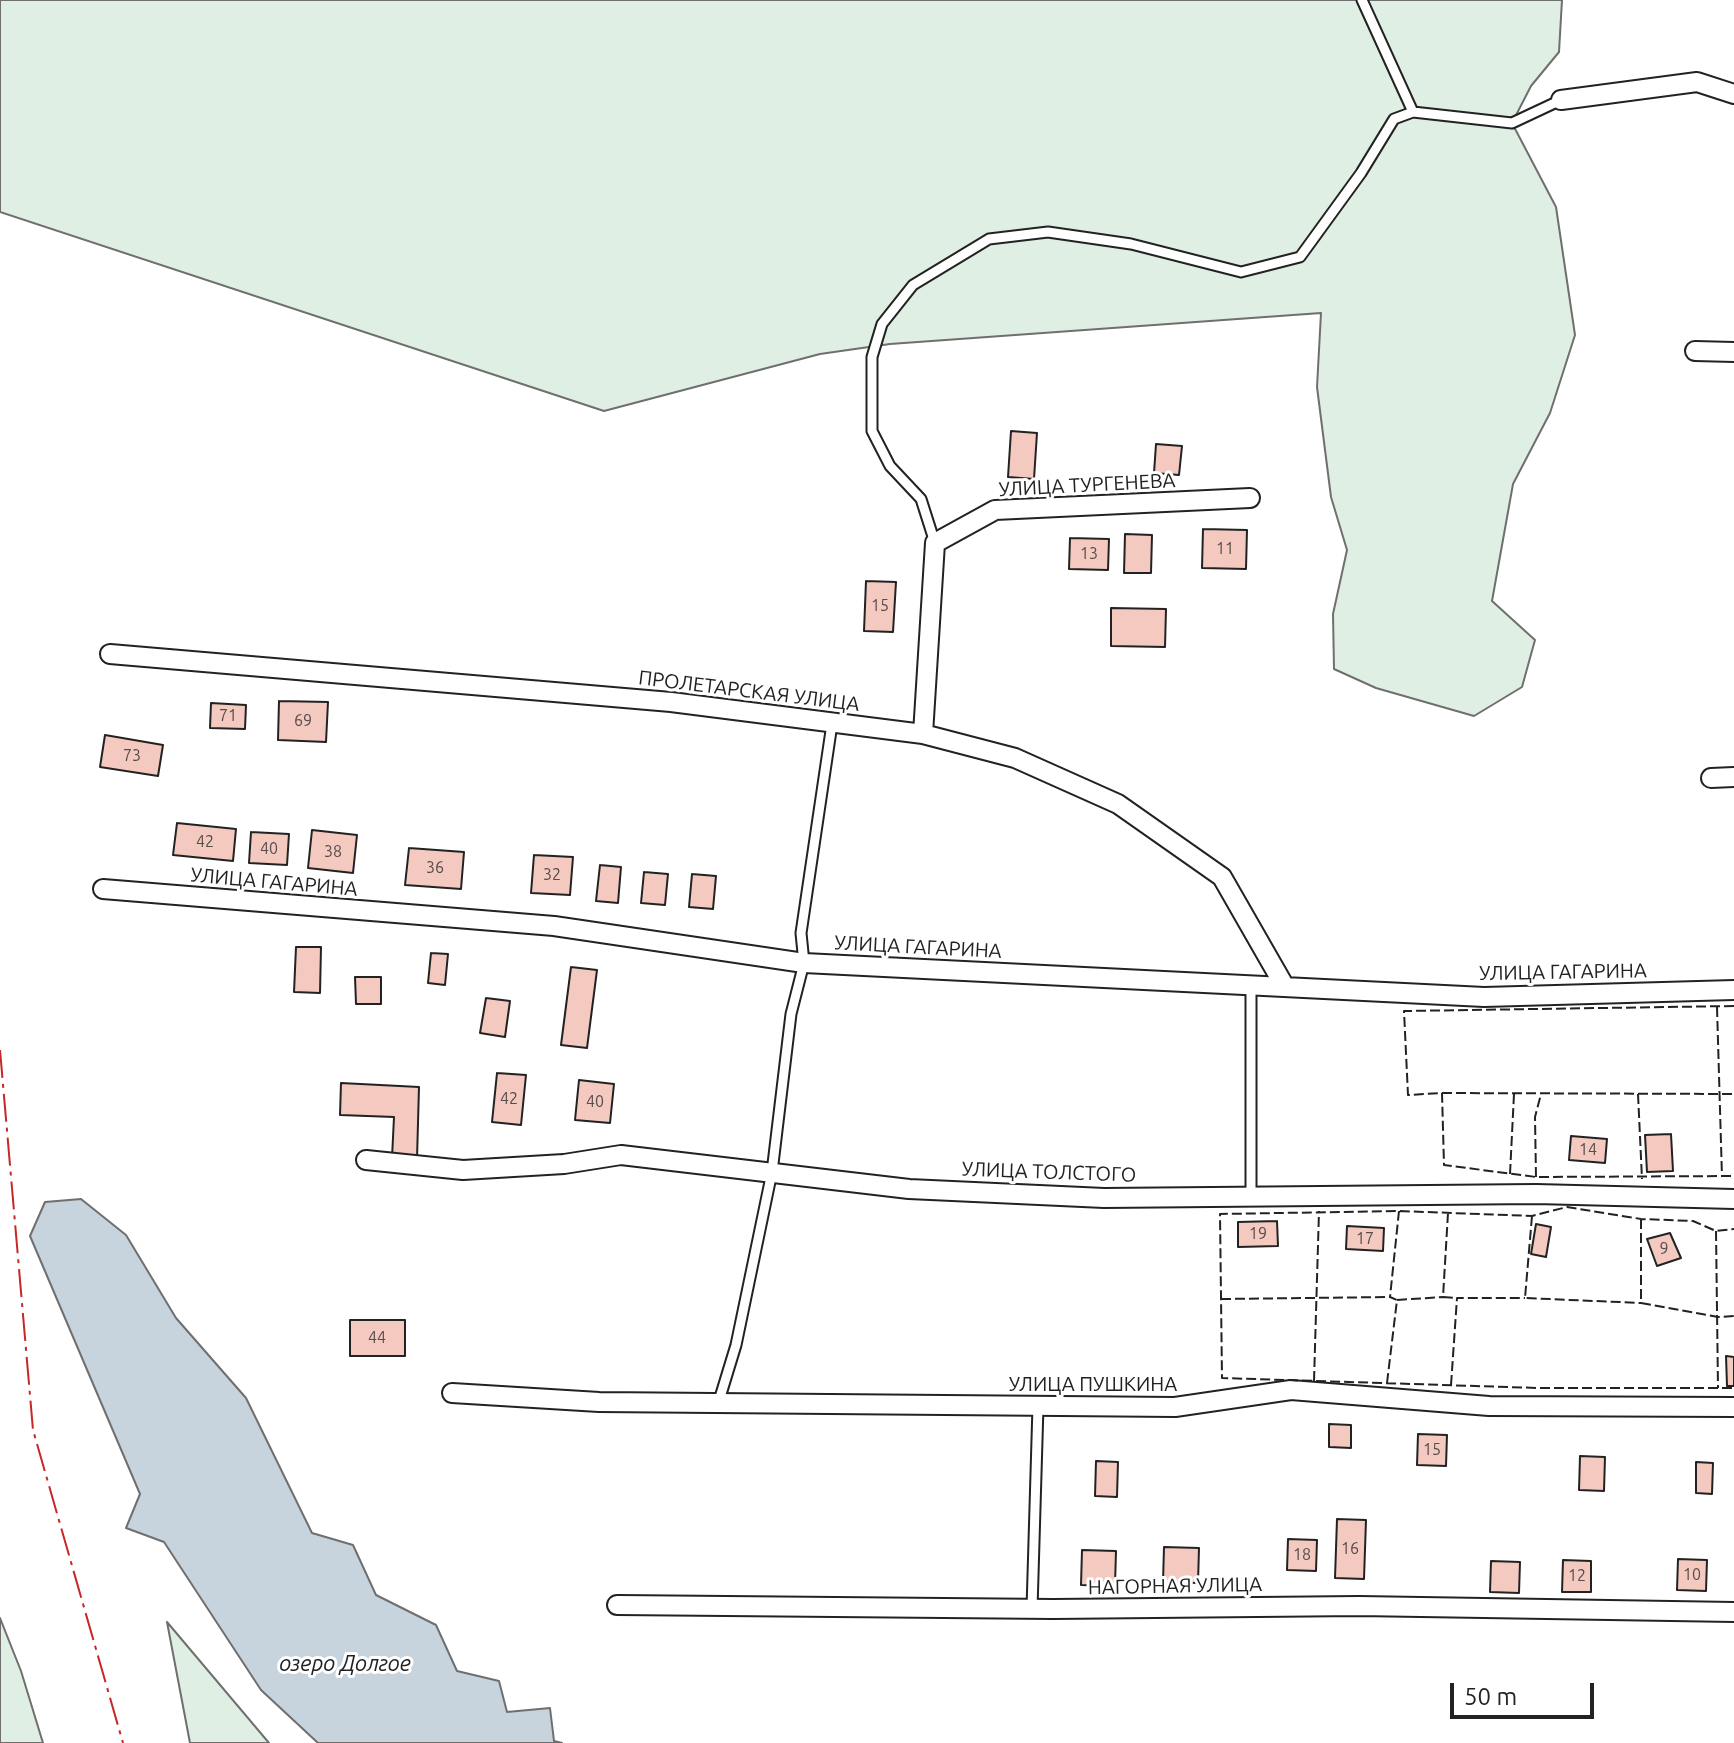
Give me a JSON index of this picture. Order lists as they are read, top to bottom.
{
  "streets": {
    "street": [
      "УЛИЦА ТУРГЕНЕВА",
      "ПРОЛЕТАРСКАЯ УЛИЦА",
      "УЛИЦА ГАГАРИНА",
      "УЛИЦА ТОЛСТОГО",
      "УЛИЦА ПУШКИНА",
      "НАГОРНАЯ УЛИЦА"
    ]
  },
  "crossings": [
    ["ПРОЛЕТАРСКАЯ УЛИЦА", "УЛИЦА ГАГАРИНА"]
  ],
  "water": ["озеро Долгое"],
  "house_numbers": [
    "11",
    "13",
    "15",
    "71",
    "69",
    "73",
    "42",
    "40",
    "38",
    "36",
    "32",
    "42",
    "40",
    "14",
    "19",
    "17",
    "9",
    "44",
    "15",
    "16",
    "18",
    "10",
    "12"
  ],
  "scale_bar": "50 m"
}
